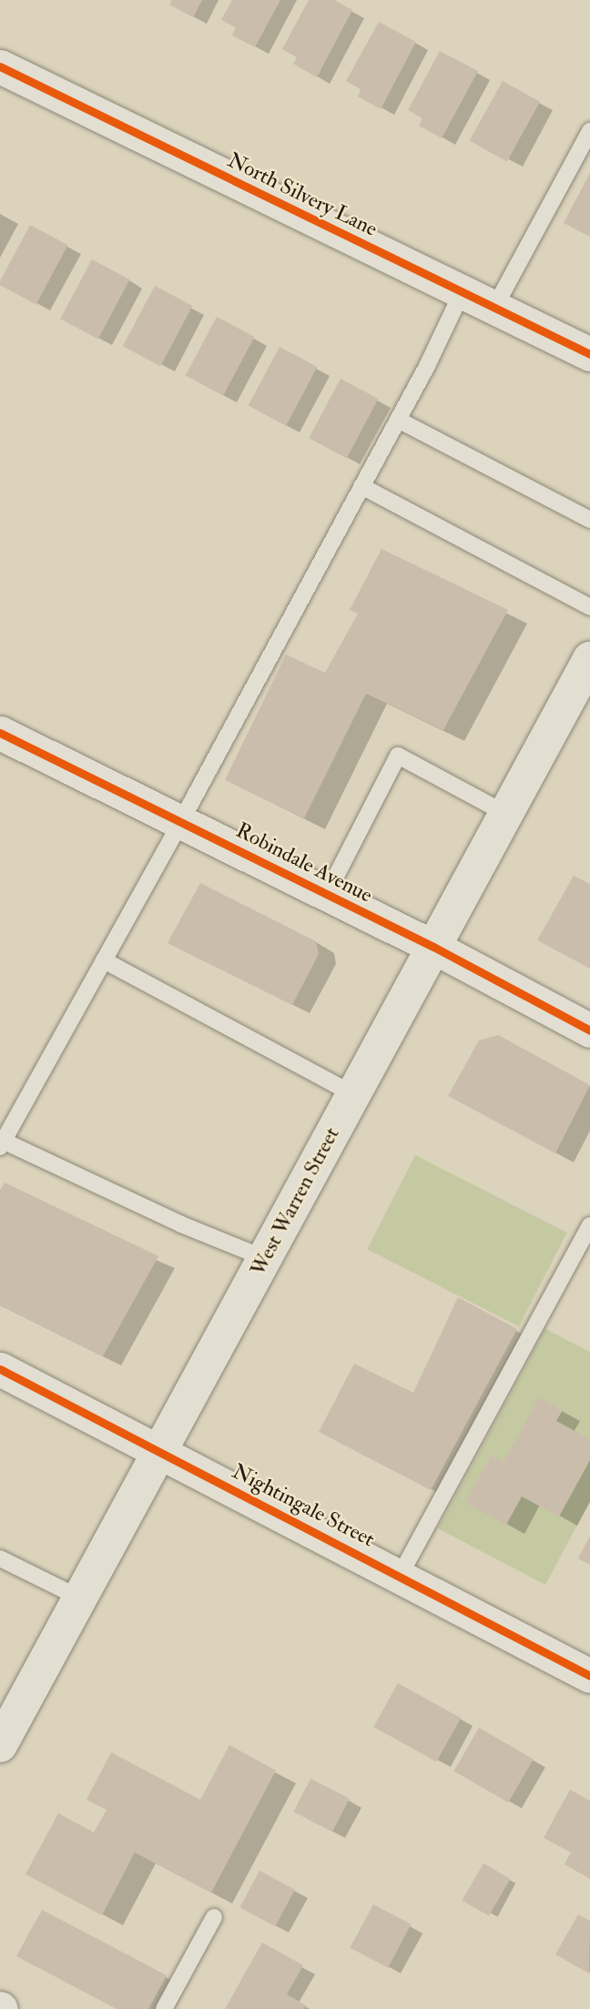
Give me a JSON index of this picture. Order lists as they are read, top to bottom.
{
  "streets": {
    "main road": ["West Warren Street"],
    "street": ["North Silvery Lane", "Robindale Avenue", "Nightingale Street"]
  },
  "crossings": [
    ["Robindale Avenue", "West Warren Street"],
    ["West Warren Street", "Nightingale Street"]
  ]
}
